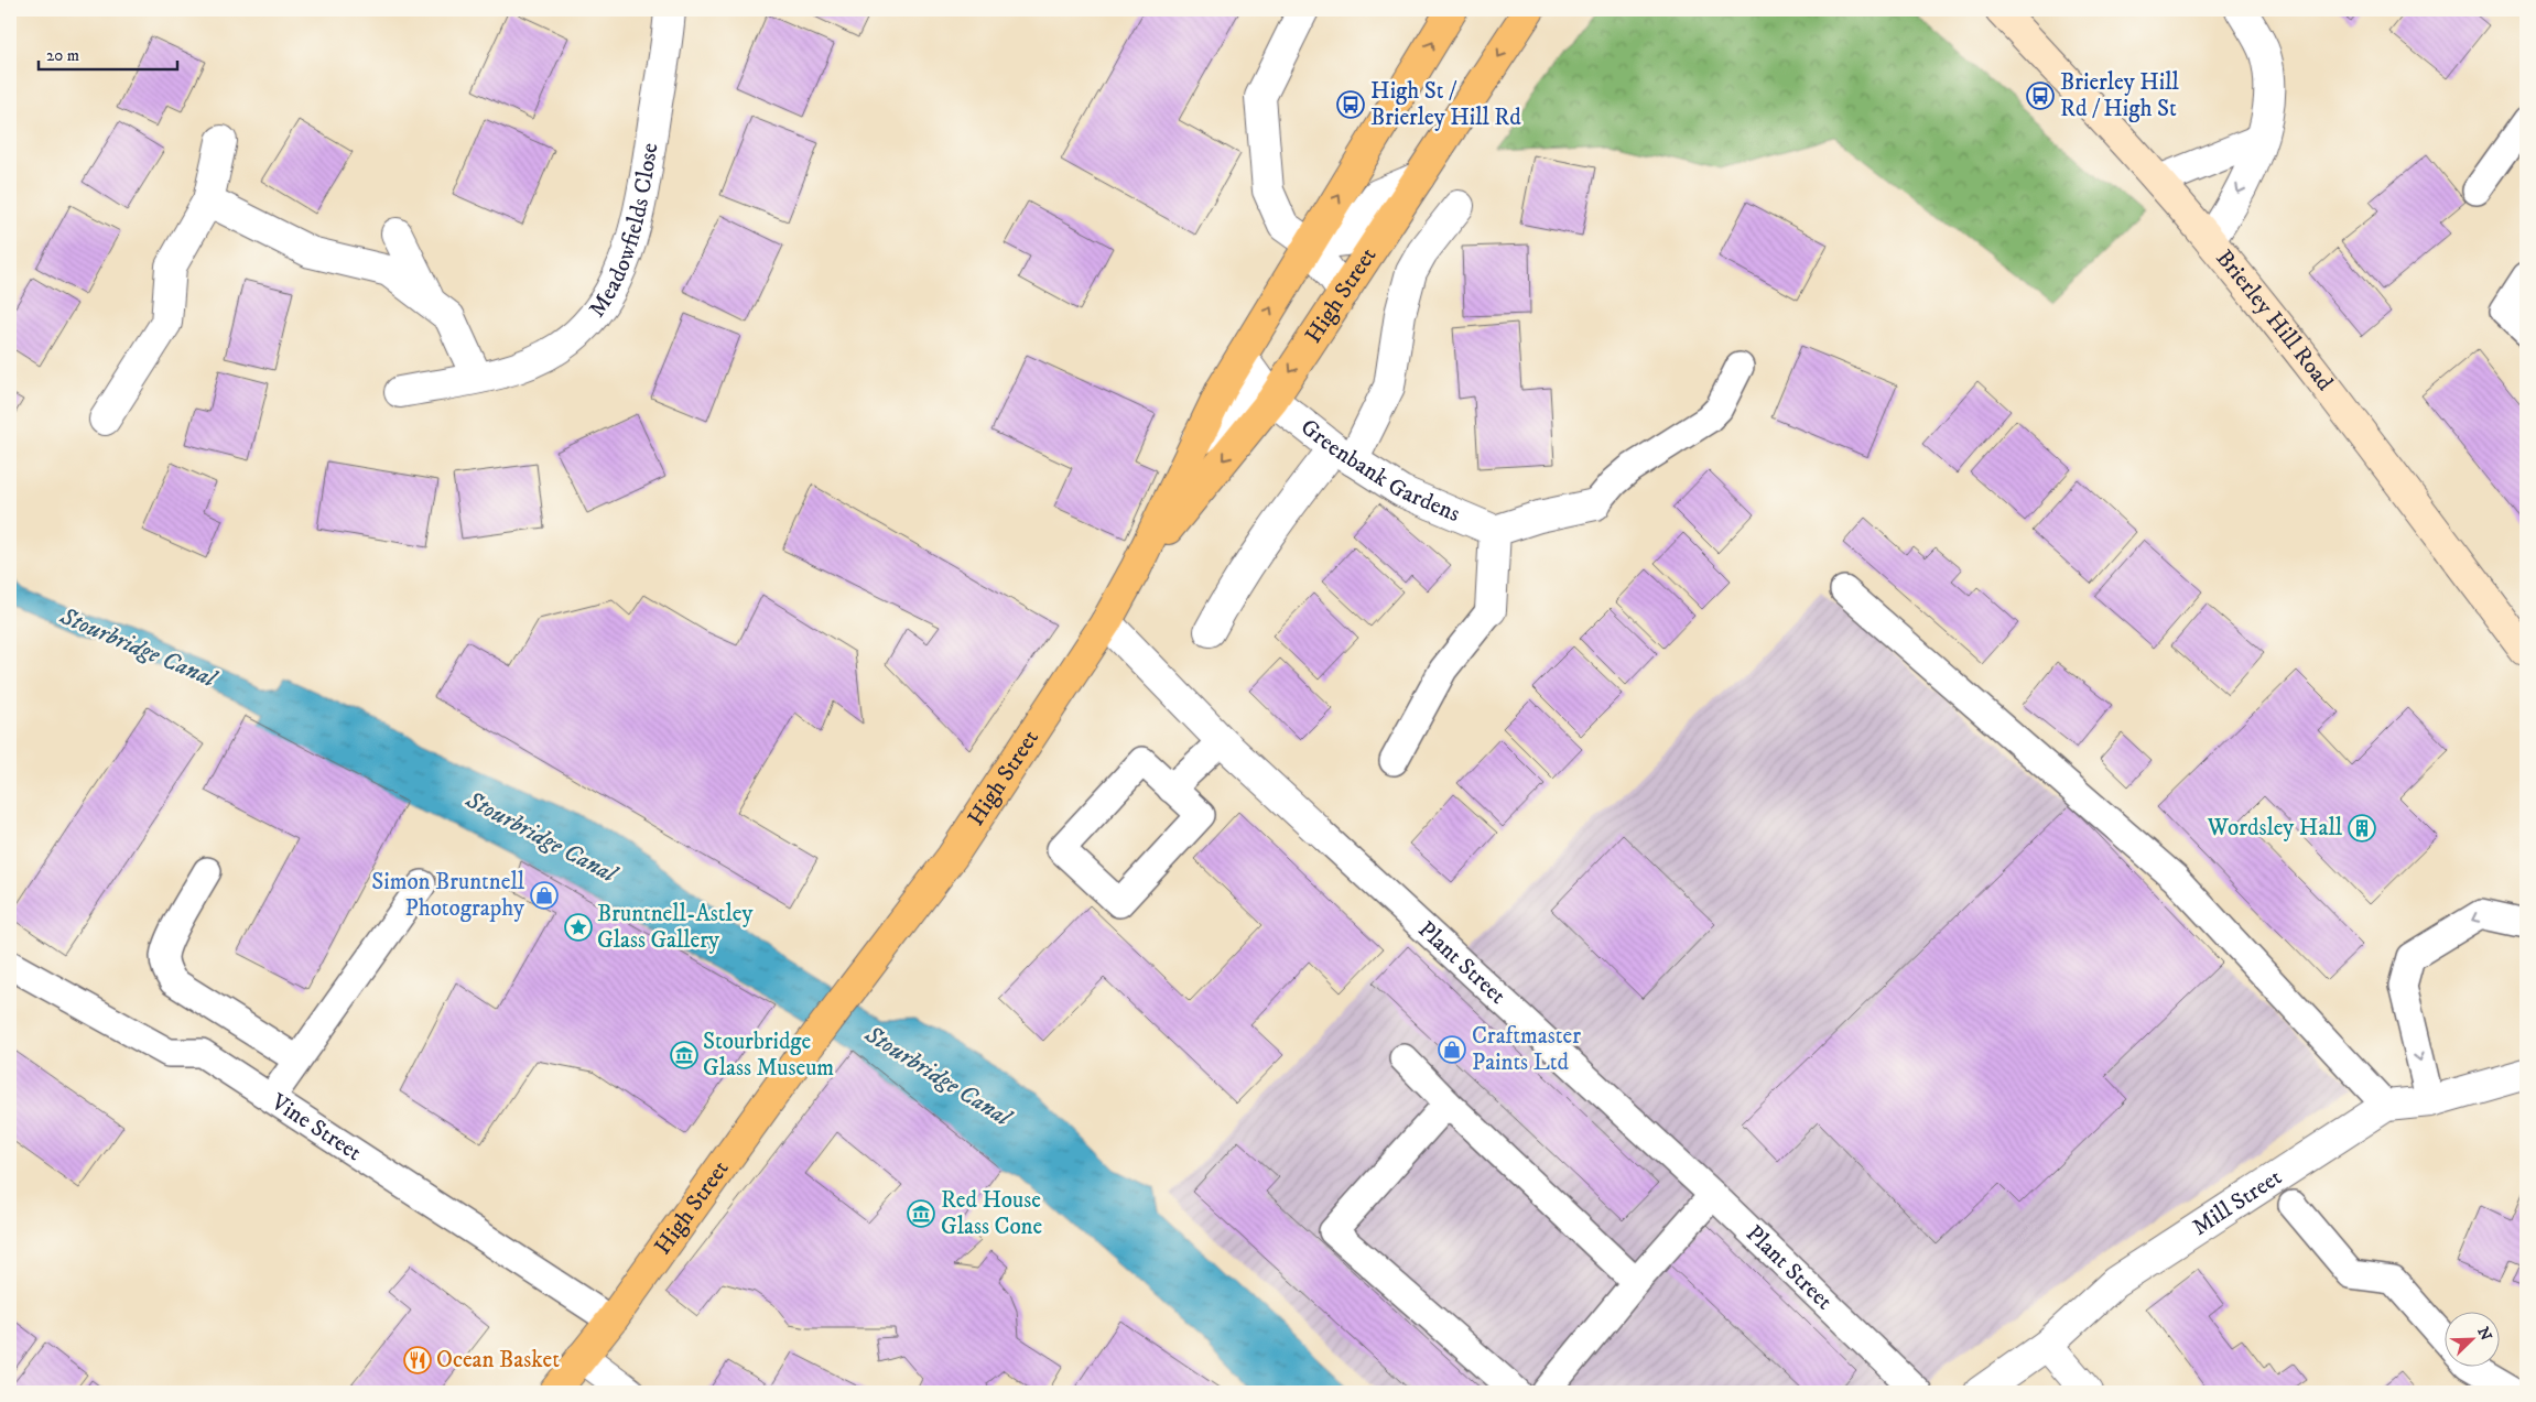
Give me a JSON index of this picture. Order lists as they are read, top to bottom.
{
  "streets": {
    "highway": ["High Street"],
    "main road": ["Brierley Hill Road"],
    "street": [
      "Meadowfields Close",
      "Greenbank Gardens",
      "Plant Street",
      "Mill Street"
    ],
    "lane": ["Vine Street"]
  },
  "crossings": [
    ["High Street", "Greenbank Gardens"],
    ["High Street", "Plant Street"],
    ["High Street", "Vine Street"]
  ],
  "water": ["Stourbridge Canal"],
  "places": {
    "bus stop": ["Brierley Hill Rd / High St", "High St / Brierley Hill Rd"],
    "building": ["Wordsley Hall"],
    "shop": ["Simon Bruntnell Photography", "Craftmaster Paints Ltd"],
    "place": ["Bruntnell-Astley Glass Gallery"],
    "museum": ["Stourbridge Glass Museum", "Red House Glass Cone"],
    "restaurant": ["Ocean Basket"]
  },
  "scale_bar": "20 m",
  "north": "top right"
}
